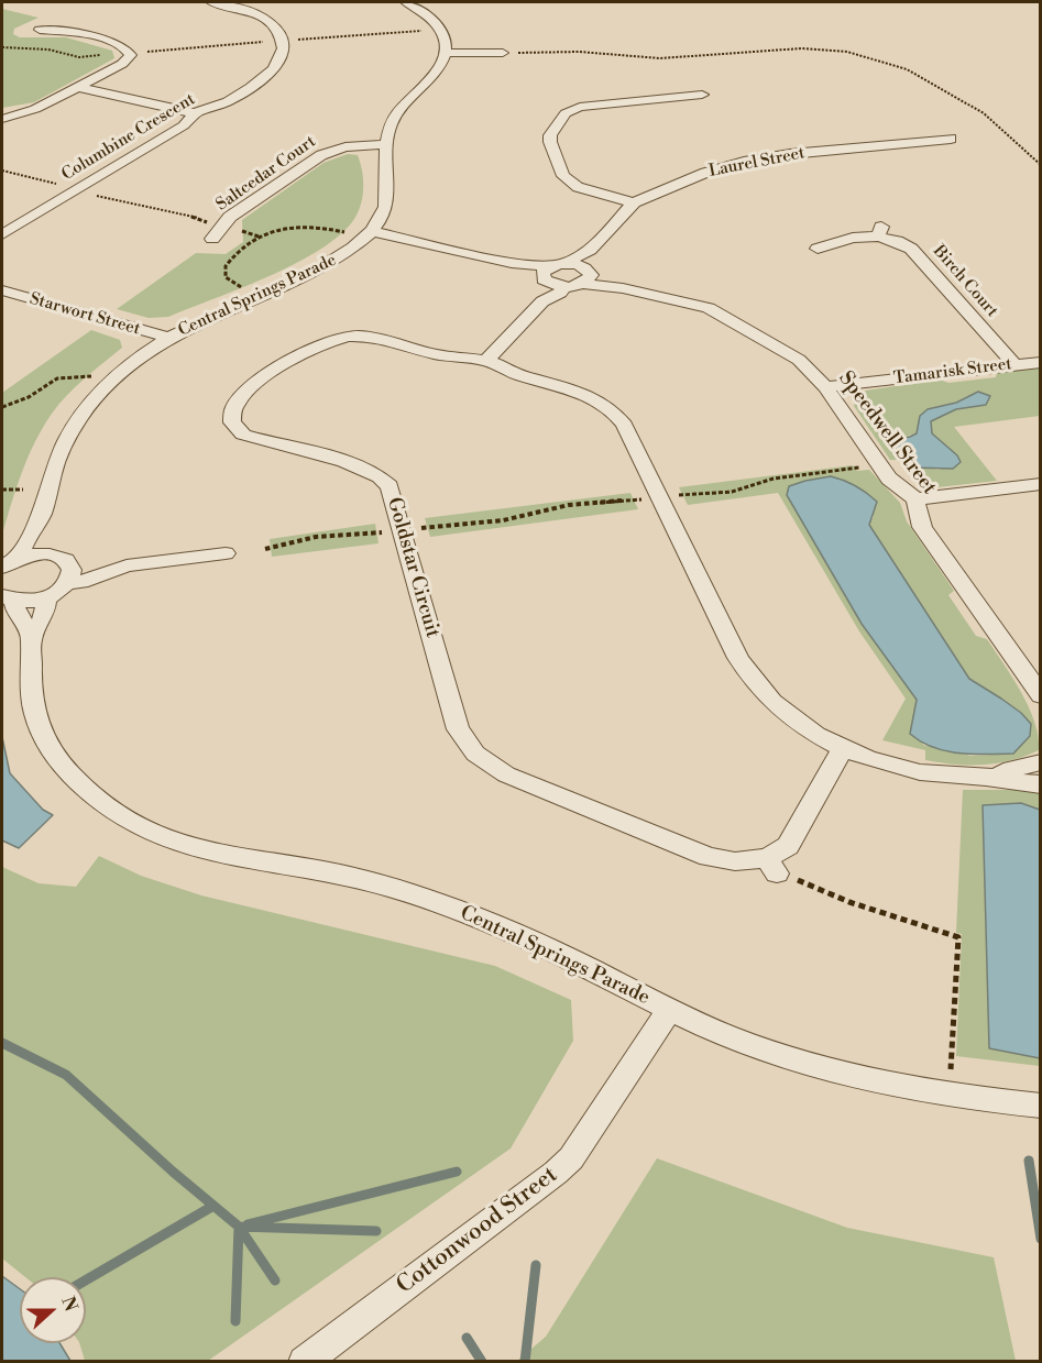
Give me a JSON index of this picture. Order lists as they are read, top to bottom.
{
  "streets": {
    "street": [
      "Columbine Crescent",
      "Laurel Street",
      "Saltcedar Court",
      "Birch Court",
      "Central Springs Parade",
      "Starwort Street",
      "Tamarisk Street",
      "Speedwell Street",
      "Goldstar Circuit",
      "Cottonwood Street"
    ]
  },
  "crossings": [
    ["Laurel Street", "Speedwell Street"],
    ["Saltcedar Court", "Central Springs Parade"],
    ["Birch Court", "Tamarisk Street"],
    ["Central Springs Parade", "Starwort Street"],
    ["Central Springs Parade", "Cottonwood Street"],
    ["Tamarisk Street", "Speedwell Street"]
  ],
  "north": "right"
}
